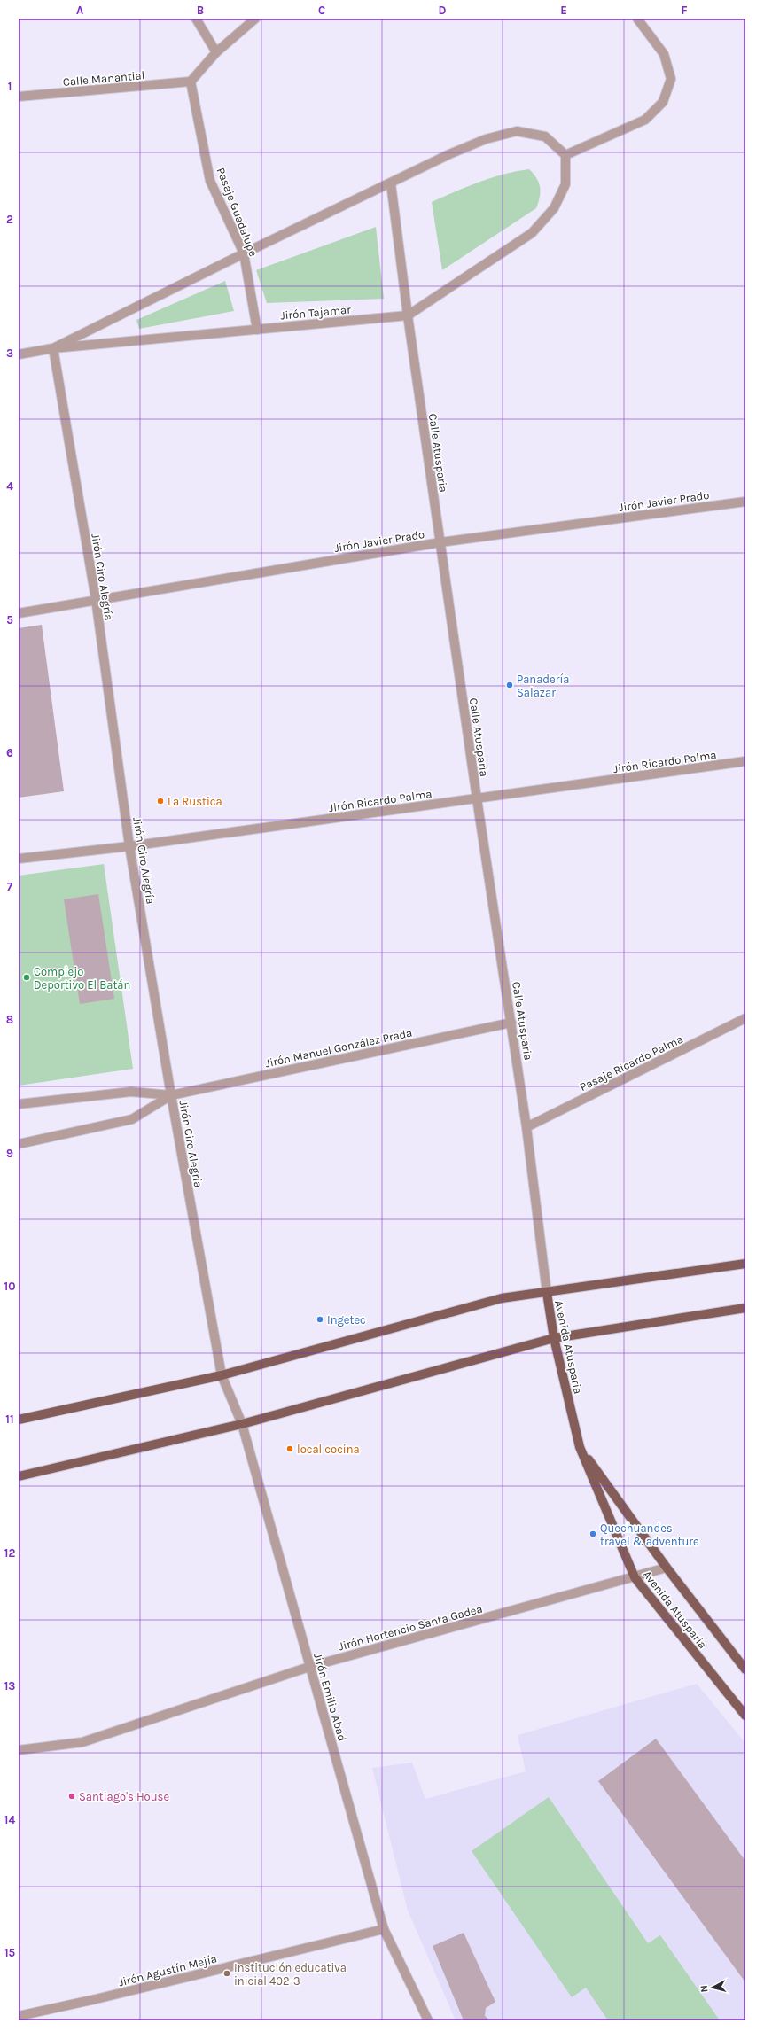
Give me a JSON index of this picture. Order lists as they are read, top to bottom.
{
  "streets": {
    "main road": ["Avenida Atusparia"],
    "street": [
      "Calle Manantial",
      "Pasaje Guadalupe",
      "Jirón Tajamar",
      "Calle Atusparia",
      "Jirón Javier Prado",
      "Jirón Ciro Alegría",
      "Jirón Ricardo Palma",
      "Jirón Manuel González Prada",
      "Pasaje Ricardo Palma",
      "Jirón Hortencio Santa Gadea",
      "Jirón Emilio Abad",
      "Jirón Agustín Mejía"
    ]
  },
  "crossings": [
    ["Calle Manantial", "Pasaje Guadalupe"],
    ["Pasaje Guadalupe", "Jirón Tajamar"],
    ["Jirón Tajamar", "Calle Atusparia"],
    ["Jirón Tajamar", "Jirón Ciro Alegría"],
    ["Calle Atusparia", "Jirón Javier Prado"],
    ["Calle Atusparia", "Jirón Ricardo Palma"],
    ["Calle Atusparia", "Jirón Manuel González Prada"],
    ["Calle Atusparia", "Pasaje Ricardo Palma"],
    ["Calle Atusparia", "Avenida Atusparia"],
    ["Jirón Javier Prado", "Jirón Ciro Alegría"],
    ["Jirón Ciro Alegría", "Jirón Ricardo Palma"],
    ["Jirón Ciro Alegría", "Jirón Manuel González Prada"],
    ["Jirón Ciro Alegría", "Jirón Emilio Abad"],
    ["Avenida Atusparia", "Jirón Hortencio Santa Gadea"],
    ["Jirón Hortencio Santa Gadea", "Jirón Emilio Abad"],
    ["Jirón Emilio Abad", "Jirón Agustín Mejía"]
  ],
  "places": [
    "Panadería Salazar",
    "La Rustica",
    "Complejo Deportivo El Batán",
    "Ingetec",
    "local cocina",
    "Quechuandes travel & adventure",
    "Santiago's House",
    "Institución educativa inicial 402-3"
  ],
  "north": "left",
  "grid": {
    "columns": [
      "A",
      "B",
      "C",
      "D",
      "E",
      "F"
    ],
    "rows": [
      "1",
      "2",
      "3",
      "4",
      "5",
      "6",
      "7",
      "8",
      "9",
      "10",
      "11",
      "12",
      "13",
      "14",
      "15"
    ]
  }
}
